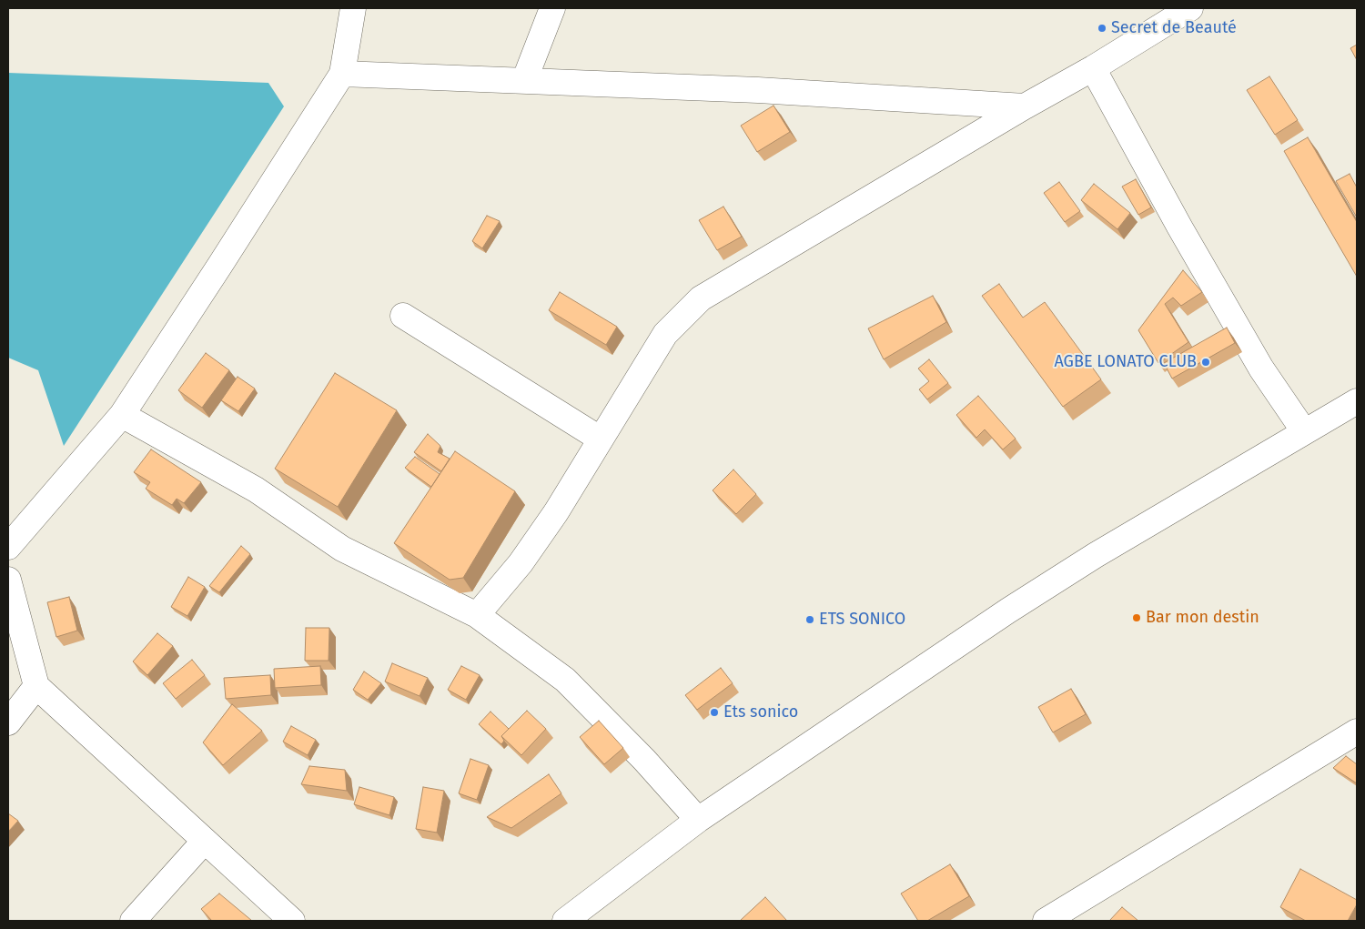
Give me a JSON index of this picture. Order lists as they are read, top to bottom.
{
  "places": [
    "Secret de Beauté",
    "AGBE LONATO CLUB",
    "Bar mon destin",
    "ETS SONICO",
    "Ets sonico"
  ]
}
